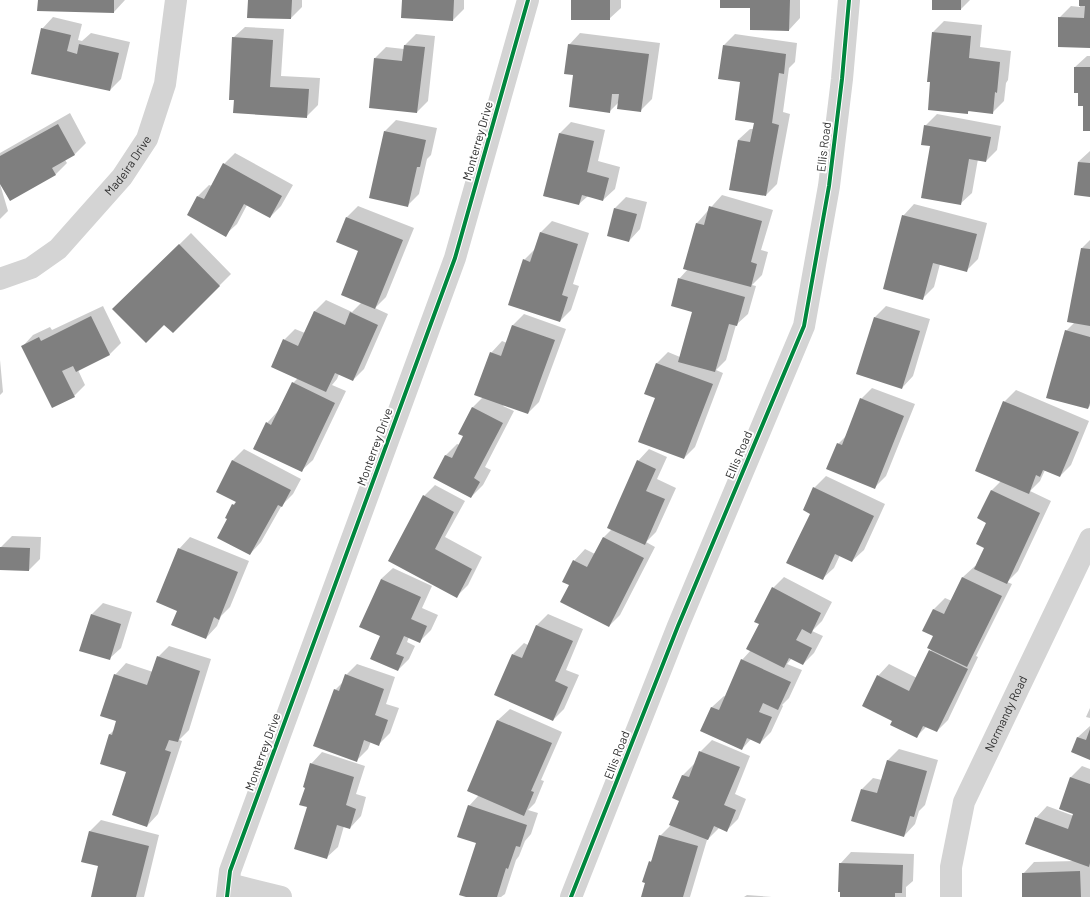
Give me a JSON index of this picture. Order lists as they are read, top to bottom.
{
  "streets": {
    "street": [
      "Monterrey Drive",
      "Ellis Road",
      "Madeira Drive",
      "Normandy Road"
    ]
  }
}
